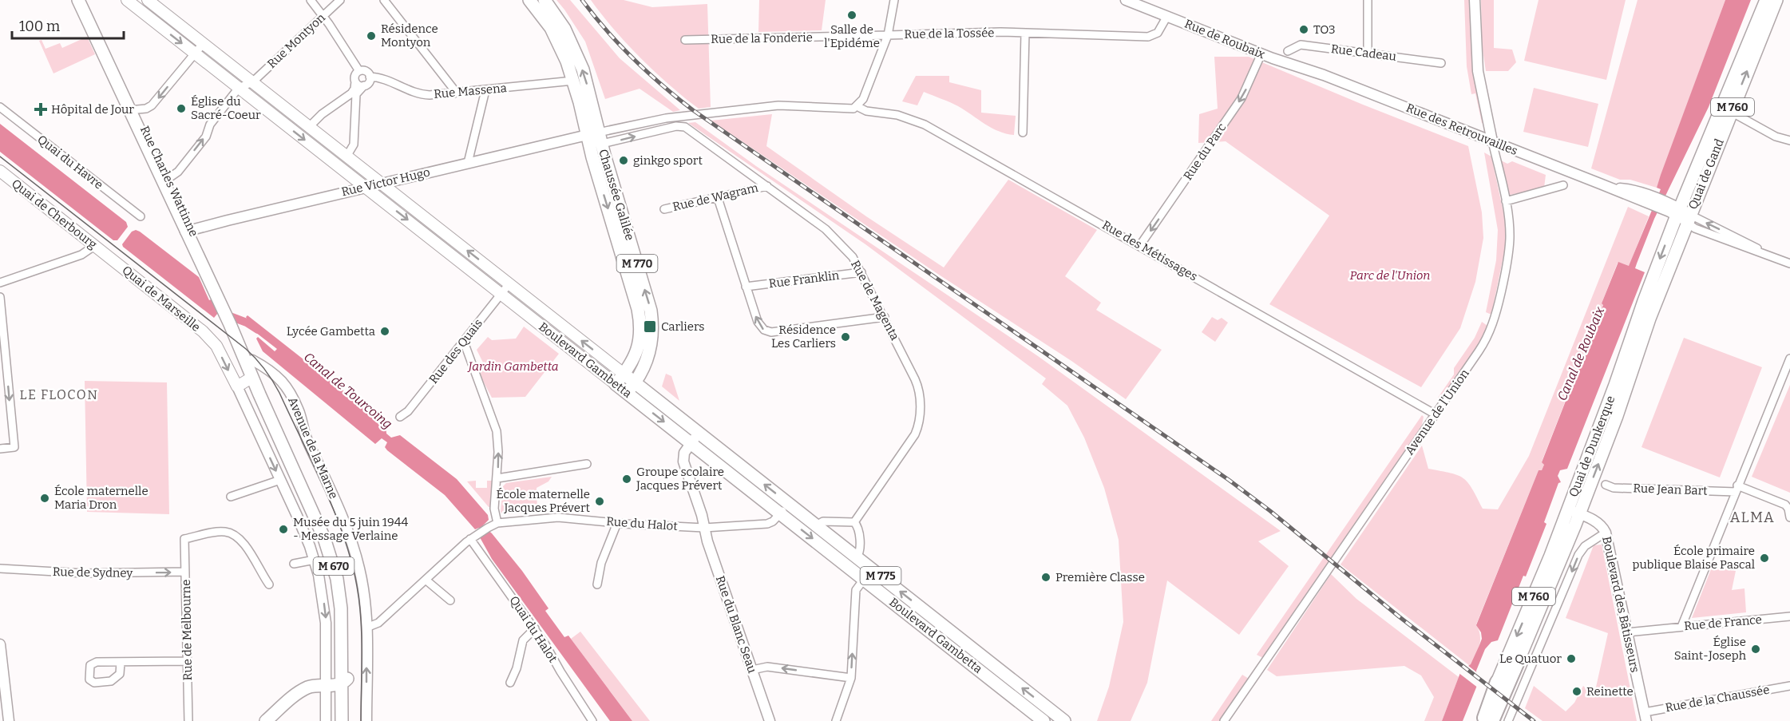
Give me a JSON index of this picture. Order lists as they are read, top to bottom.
{
  "streets": {
    "main road": [
      "M 760",
      "Quai de Gand",
      "Rue Charles Wattinne",
      "Chaussée Galilée",
      "Quai de Cherbourg",
      "M 770",
      "Quai de Marseille",
      "Boulevard Gambetta",
      "Quai de Dunkerque",
      "Avenue de la Marne",
      "M 670",
      "M 775"
    ],
    "street": [
      "Rue de la Tossée",
      "Rue de la Fonderie",
      "Rue de Roubaix",
      "Rue Montyon",
      "Rue Cadeau",
      "Rue Massena",
      "Rue des Retrouvailles",
      "Rue du Parc",
      "Quai du Havre",
      "Rue Victor Hugo",
      "Rue de Wagram",
      "Rue des Métissages",
      "Rue Franklin",
      "Rue de Magenta",
      "Rue des Quais",
      "Avenue de l'Union",
      "Rue Jean Bart",
      "Rue du Halot",
      "Rue de Sydney",
      "Boulevard des Bâtisseurs",
      "Rue de France",
      "Rue du Blanc Seau",
      "Quai du Halot",
      "Rue de Melbourne",
      "Rue de la Chaussée"
    ]
  },
  "crossings": [
    ["Rue de la Tossée", "Rue de la Fonderie"],
    ["Rue de la Tossée", "Rue de Roubaix"],
    ["Rue de la Tossée", "Rue des Métissages"],
    ["Rue de Roubaix", "Rue des Retrouvailles"],
    ["Rue de Roubaix", "Rue du Parc"],
    ["Rue Montyon", "Boulevard Gambetta"],
    ["Rue Massena", "Chaussée Galilée"],
    ["Rue des Retrouvailles", "Quai de Gand"],
    ["Rue des Retrouvailles", "Avenue de l'Union"],
    ["Rue des Retrouvailles", "Quai de Dunkerque"],
    ["Rue du Parc", "Rue des Métissages"],
    ["Quai de Gand", "Quai de Dunkerque"],
    ["Rue Charles Wattinne", "Rue Victor Hugo"],
    ["Rue Charles Wattinne", "Avenue de la Marne"],
    ["Rue Victor Hugo", "Chaussée Galilée"],
    ["Rue Victor Hugo", "Boulevard Gambetta"],
    ["Chaussée Galilée", "Rue de Magenta"],
    ["Chaussée Galilée", "Boulevard Gambetta"],
    ["Rue de Wagram", "Rue de Magenta"],
    ["Quai de Cherbourg", "Quai de Marseille"],
    ["Rue des Métissages", "Avenue de l'Union"],
    ["Rue Franklin", "Rue de Magenta"],
    ["Rue des Quais", "Boulevard Gambetta"],
    ["Boulevard Gambetta", "Rue du Halot"],
    ["Boulevard Gambetta", "Rue du Blanc Seau"],
    ["Quai de Dunkerque", "Boulevard des Bâtisseurs"],
    ["Rue du Halot", "Rue du Blanc Seau"],
    ["Rue du Halot", "Quai du Halot"],
    ["Rue de Sydney", "Rue de Melbourne"],
    ["Boulevard des Bâtisseurs", "Rue de France"],
    ["Boulevard des Bâtisseurs", "Rue de la Chaussée"]
  ],
  "one_way": ["Rue du Parc", "Quai de Marseille", "Rue de Sydney"],
  "districts": ["LE FLOCON", "ALMA"],
  "water": ["Canal de Roubaix", "Canal de Tourcoing"],
  "parks": ["Parc de l'Union", "Jardin Gambetta"],
  "places": {
    "other": [
      "Salle de l'Epidéme",
      "TO3",
      "Résidence Montyon",
      "Église du Sacré-Coeur",
      "ginkgo sport",
      "Lycée Gambetta",
      "Résidence Les Carliers",
      "Groupe scolaire Jacques Prévert",
      "École maternelle Maria Dron",
      "École maternelle Jacques Prévert",
      "Musée du 5 juin 1944 - Message Verlaine",
      "École primaire publique Blaise Pascal",
      "Première Classe",
      "Église Saint-Joseph",
      "Le Quatuor",
      "Reinette"
    ],
    "health": ["Hôpital de Jour"],
    "transit": ["Carliers"]
  },
  "scale_bar": "100 m"
}
